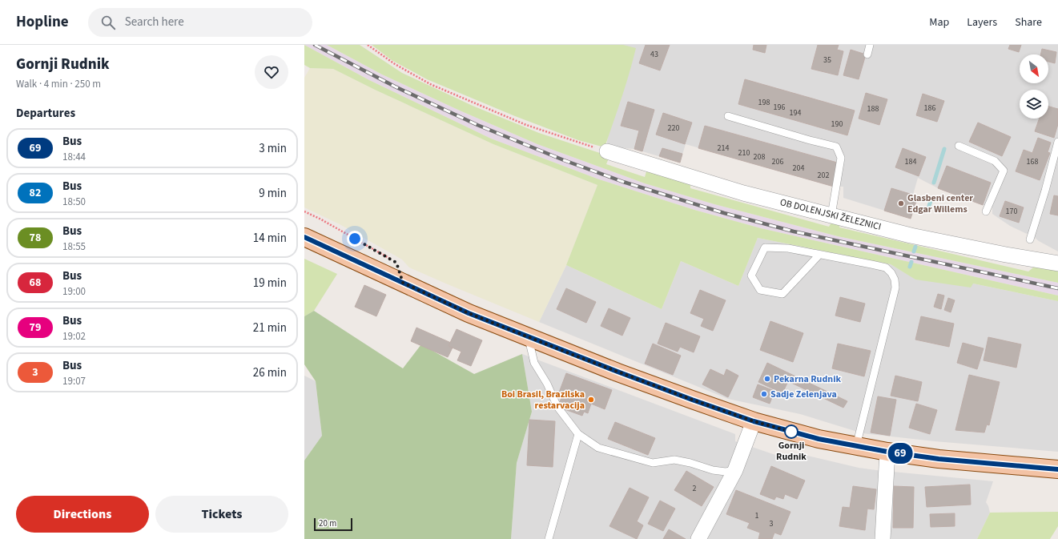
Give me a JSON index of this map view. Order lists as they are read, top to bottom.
{
  "streets": {
    "street": ["OB DOLENJSKI ŽELEZNICI"]
  },
  "places": [
    "Glasbeni center Edgar Willems",
    "Pekarna Rudnik",
    "Sadje Zelenjava",
    "Boi Brasil, Brazilska restarvacija",
    "Gornji Rudnik"
  ],
  "lines": ["bus line 69"],
  "house_numbers": [
    "43",
    "35",
    "198",
    "196",
    "186",
    "188",
    "194",
    "190",
    "220",
    "214",
    "210",
    "208",
    "206",
    "184",
    "168",
    "204",
    "202",
    "170",
    "2",
    "1",
    "3"
  ],
  "scale_bar": "20 m",
  "north": "bottom right",
  "page": {
    "header": "Hopline",
    "search": "Search here",
    "nav": ["Map", "Layers", "Share"],
    "heading": [
      ["Gornji Rudnik", "Walk · 4 min · 250 m"],
      "Departures"
    ],
    "on_map": "69",
    "list": [
      {
        "mark": "69",
        "name": "Bus",
        "note": "18:44",
        "value": "3 min"
      },
      {
        "mark": "82",
        "name": "Bus",
        "note": "18:50",
        "value": "9 min"
      },
      {
        "mark": "78",
        "name": "Bus",
        "note": "18:55",
        "value": "14 min"
      },
      {
        "mark": "68",
        "name": "Bus",
        "note": "19:00",
        "value": "19 min"
      },
      {
        "mark": "79",
        "name": "Bus",
        "note": "19:02",
        "value": "21 min"
      },
      {
        "mark": "3",
        "name": "Bus",
        "note": "19:07",
        "value": "26 min"
      }
    ],
    "buttons": ["Directions", "Tickets"],
    "scale": "20 m"
  }
}
